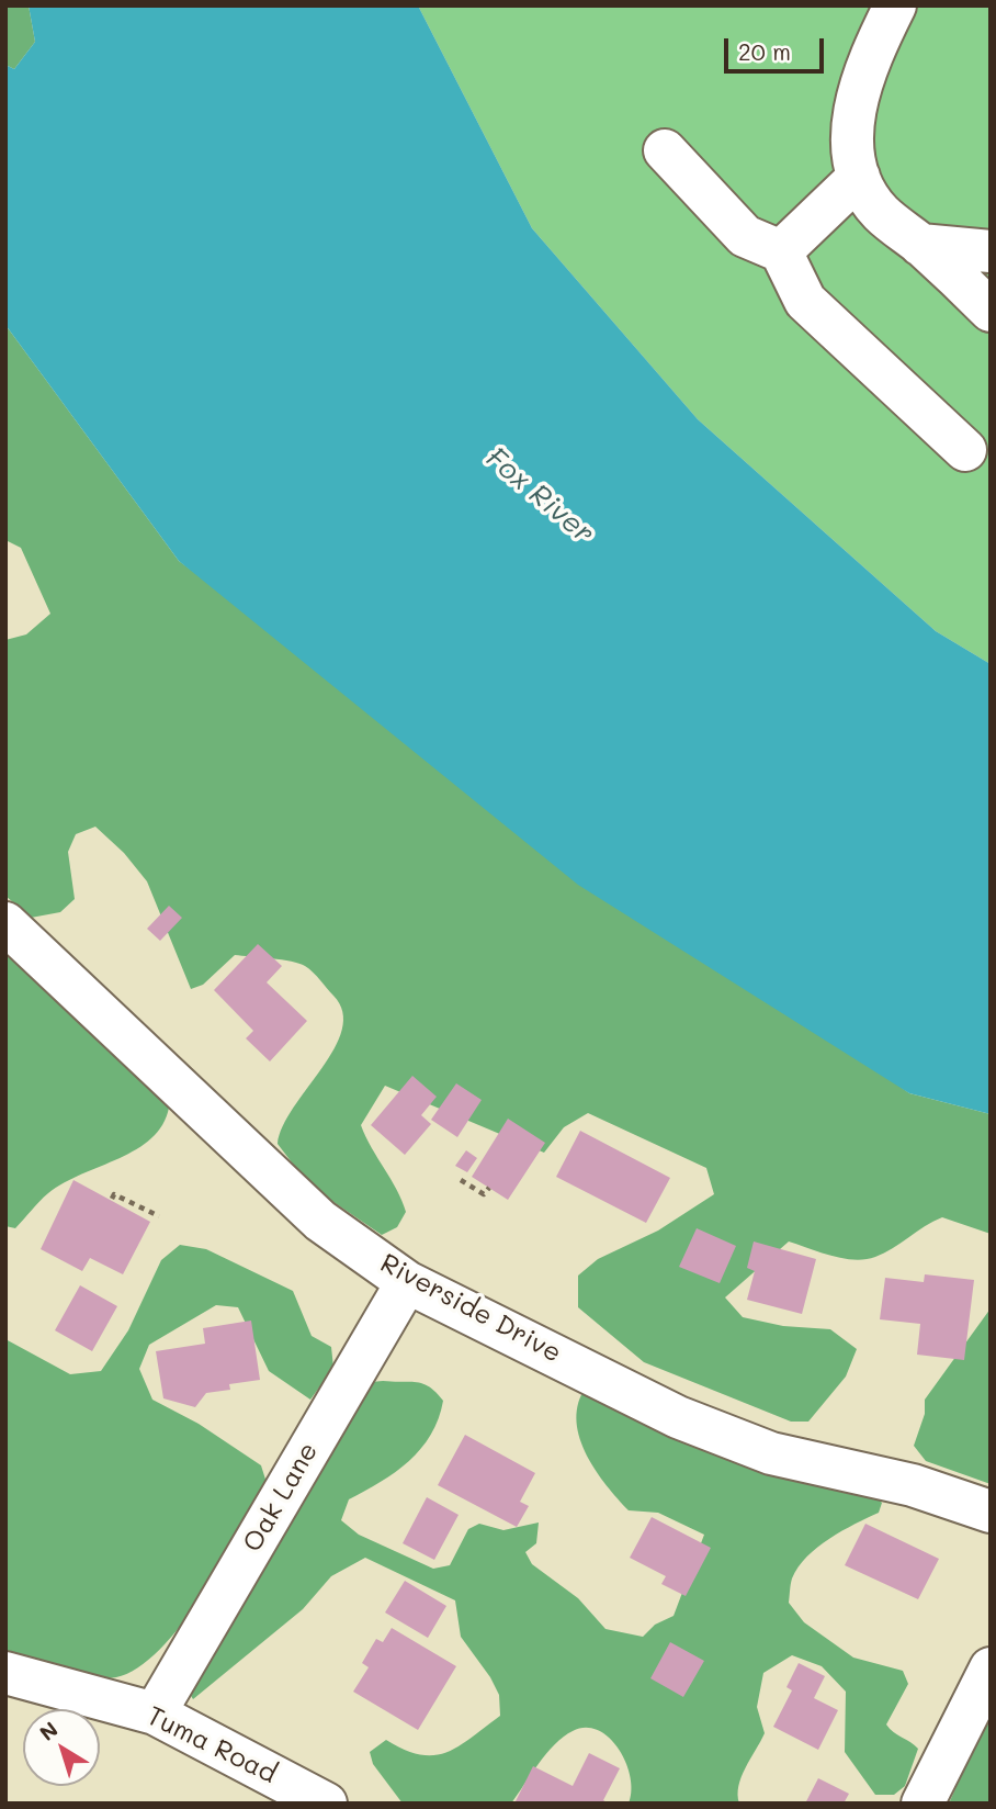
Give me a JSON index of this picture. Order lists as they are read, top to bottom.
{
  "streets": {
    "street": ["Riverside Drive", "Oak Lane", "Tuma Road"]
  },
  "crossings": [
    ["Riverside Drive", "Oak Lane"],
    ["Oak Lane", "Tuma Road"]
  ],
  "water": ["Fox River"],
  "scale_bar": "20 m",
  "north": "top left"
}
